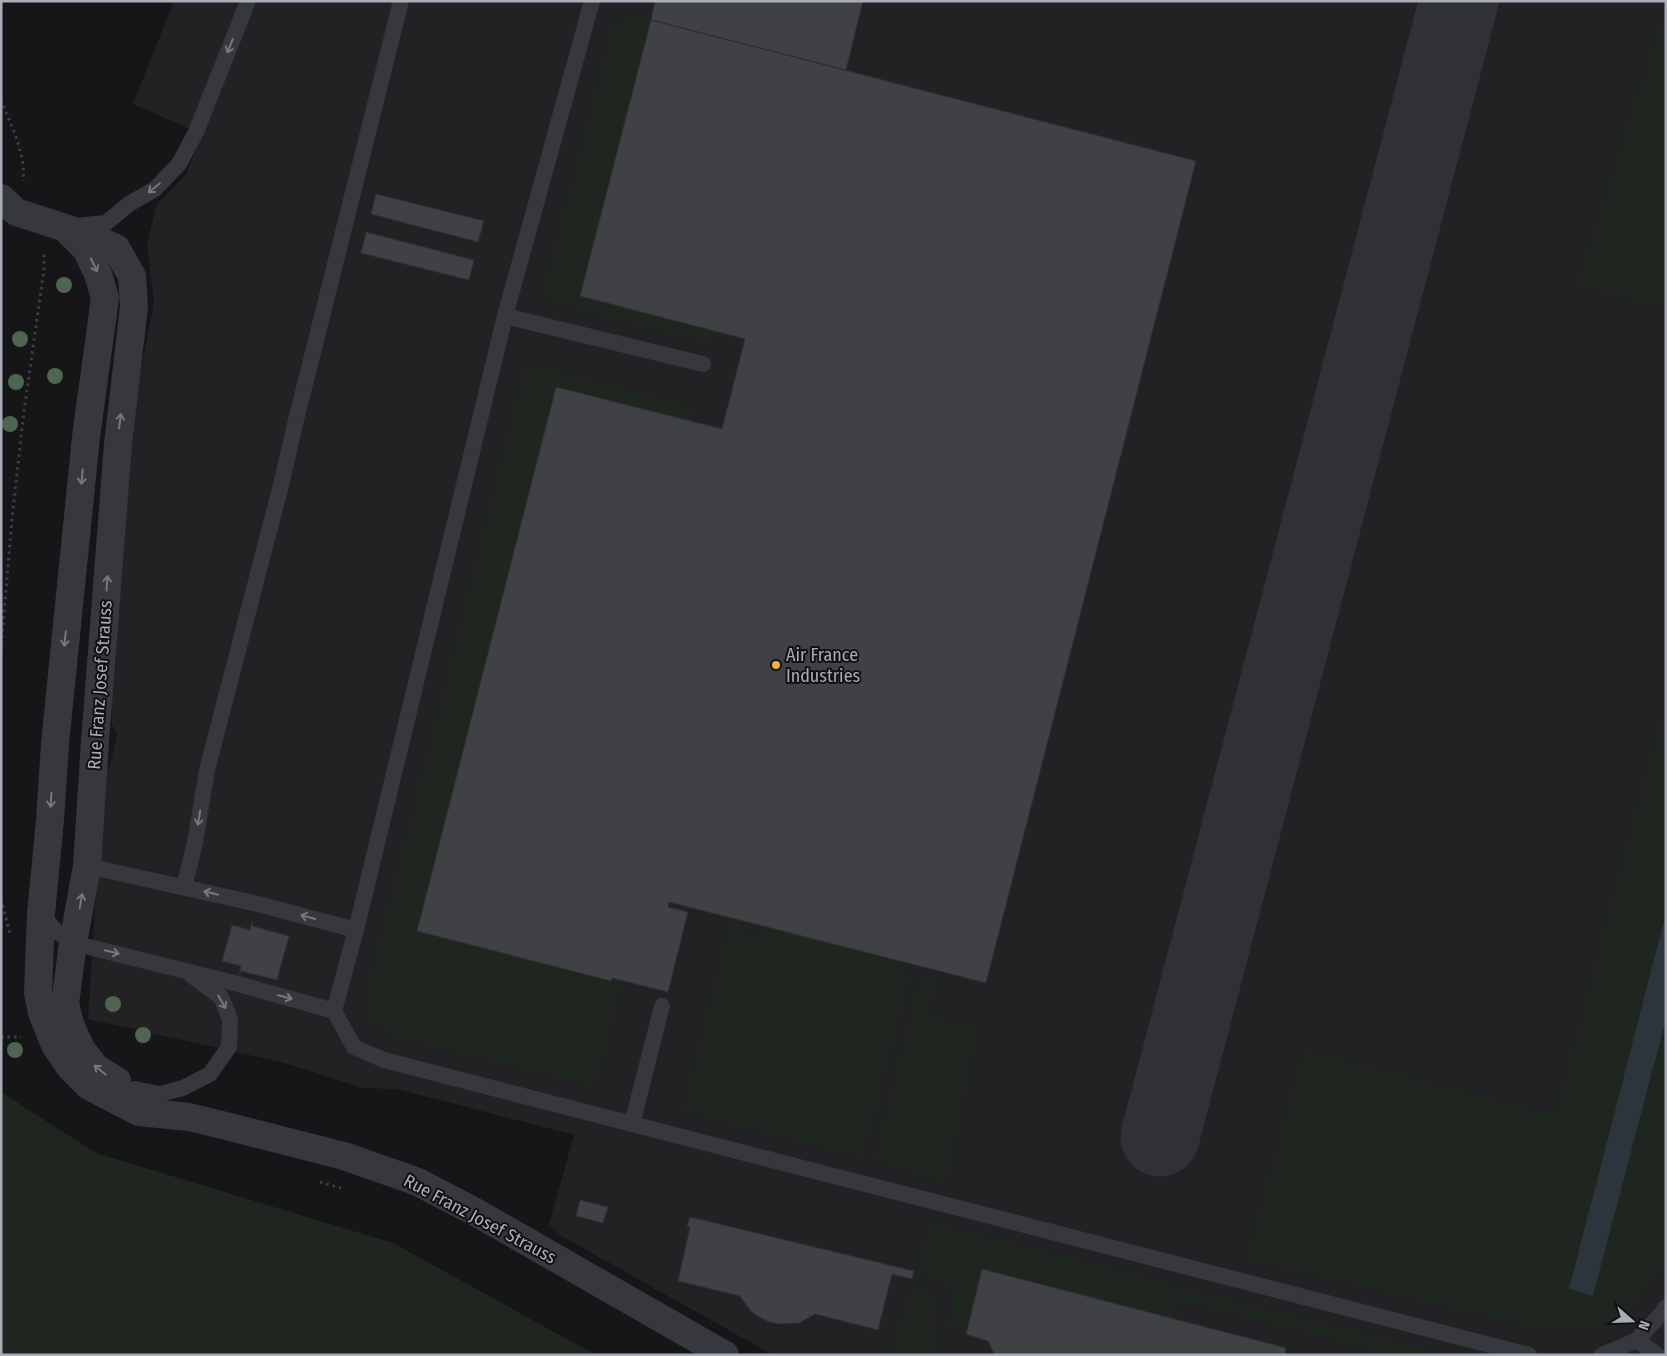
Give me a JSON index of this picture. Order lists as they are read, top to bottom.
{
  "streets": {
    "street": ["Rue Franz Josef Strauss"]
  },
  "places": ["Air France Industries"],
  "north": "right"
}
